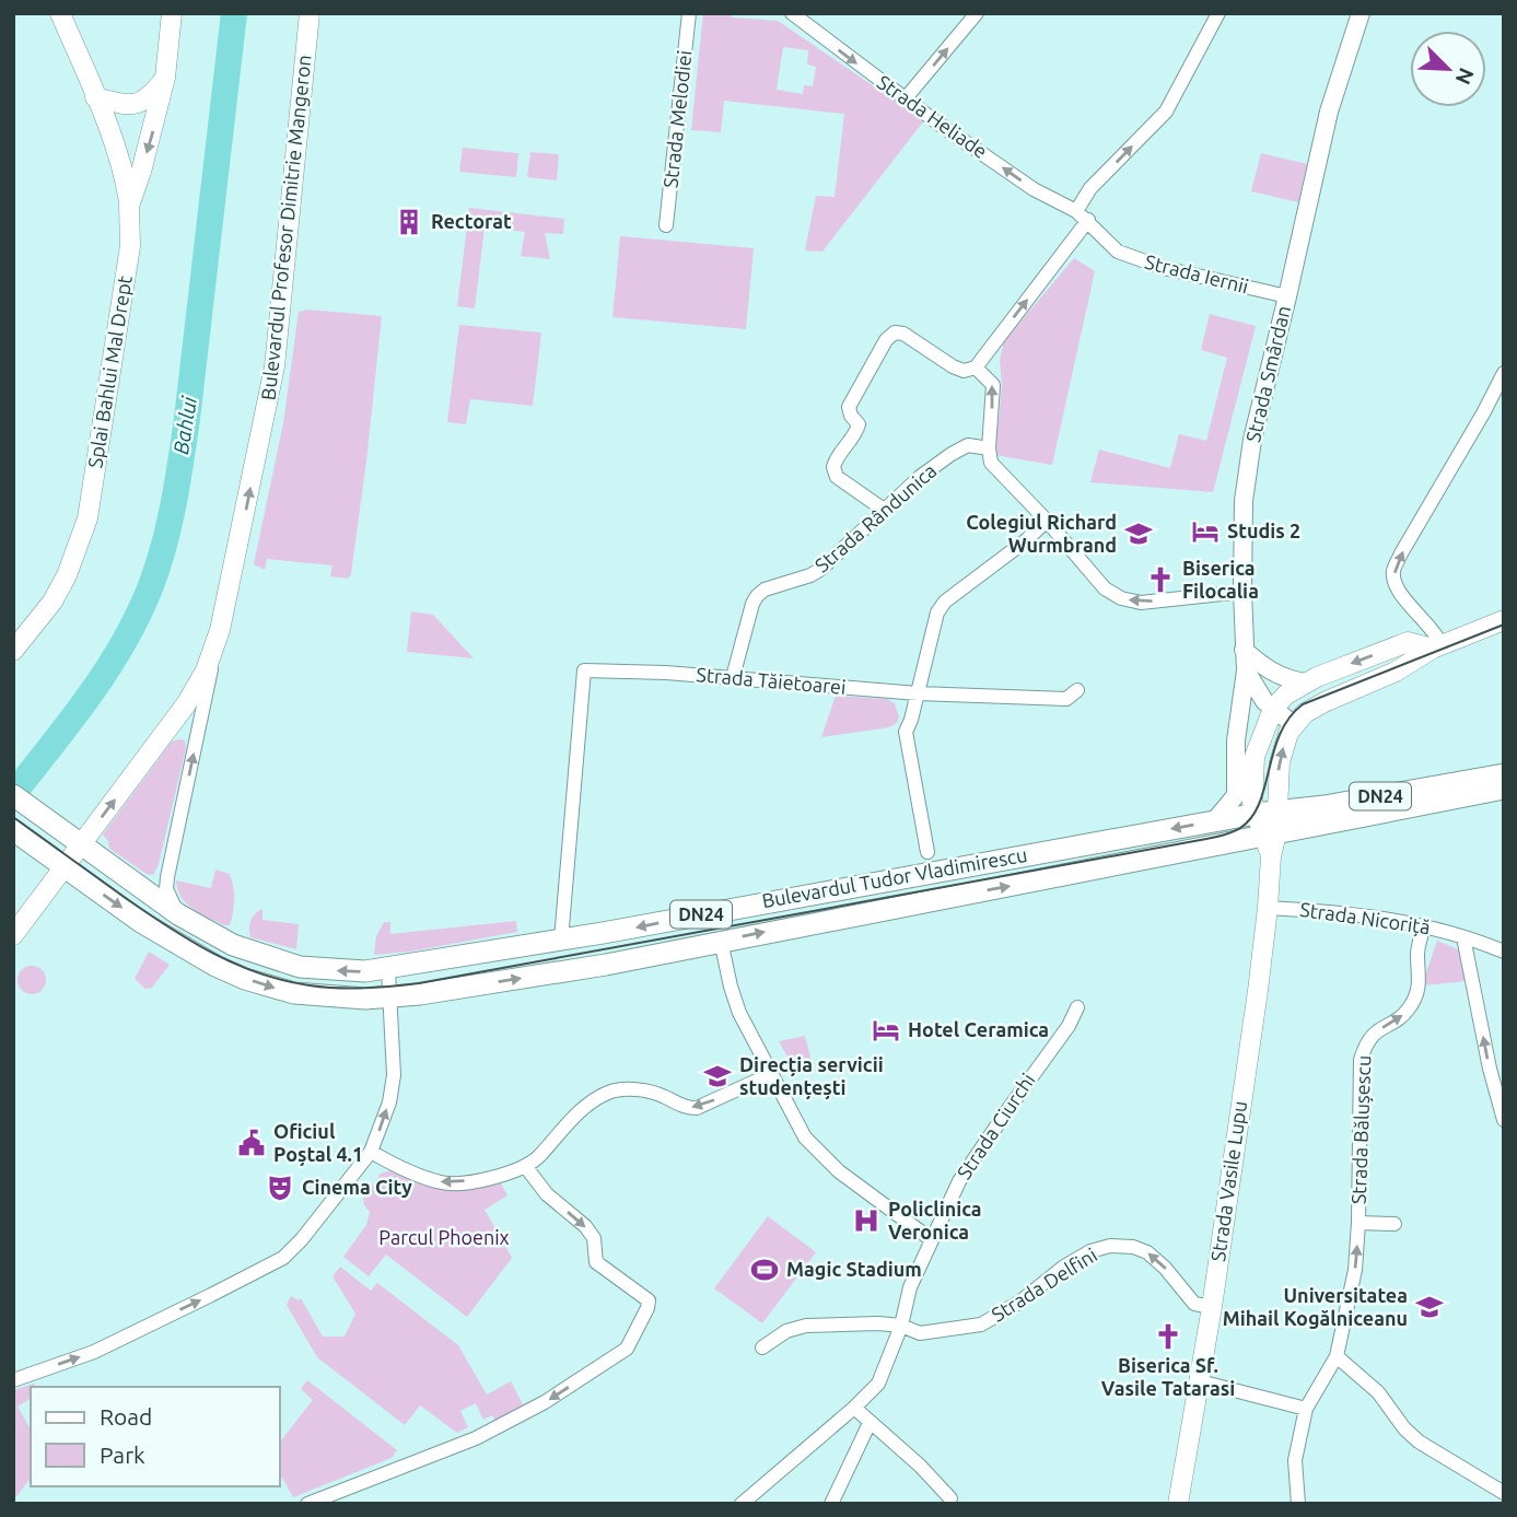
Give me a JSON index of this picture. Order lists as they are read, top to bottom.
{
  "streets": {
    "main road": [
      "Bulevardul Profesor Dimitrie Mangeron",
      "Splai Bahlui Mal Drept",
      "DN24",
      "Bulevardul Tudor Vladimirescu",
      "Strada Vasile Lupu"
    ],
    "street": [
      "Strada Heliade",
      "Strada Melodiei",
      "Strada Iernii",
      "Strada Smârdan",
      "Strada Rândunica",
      "Strada Tăietoarei",
      "Strada Nicoriță",
      "Strada Ciurchi",
      "Strada Bălușescu",
      "Strada Delfini"
    ]
  },
  "crossings": [
    ["Strada Heliade", "Strada Iernii"],
    ["Bulevardul Profesor Dimitrie Mangeron", "Bulevardul Tudor Vladimirescu"],
    ["Strada Iernii", "Strada Smârdan"],
    ["Strada Rândunica", "Strada Tăietoarei"],
    ["Strada Tăietoarei", "Bulevardul Tudor Vladimirescu"],
    ["Bulevardul Tudor Vladimirescu", "Strada Vasile Lupu"],
    ["Strada Nicoriță", "Strada Bălușescu"],
    ["Strada Nicoriță", "Strada Vasile Lupu"],
    ["Strada Ciurchi", "Strada Delfini"],
    ["Strada Vasile Lupu", "Strada Delfini"]
  ],
  "one_way": ["Bulevardul Profesor Dimitrie Mangeron", "Strada Delfini"],
  "water": ["Bahlui"],
  "parks": ["Parcul Phoenix"],
  "places": {
    "building": ["Rectorat"],
    "hotel": ["Studis 2", "Hotel Ceramica"],
    "school or university": ["Colegiul Richard Wurmbrand", "Direcția servicii studențești", "Universitatea Mihail Kogălniceanu"],
    "church": ["Biserica Filocalia", "Biserica Sf. Vasile Tatarasi"],
    "public building": ["Oficiul Poștal 4.1"],
    "theatre": ["Cinema City"],
    "hospital": ["Policlinica Veronica"],
    "sports": ["Magic Stadium"]
  },
  "legend": ["Road", "Park"],
  "north": "bottom right"
}
